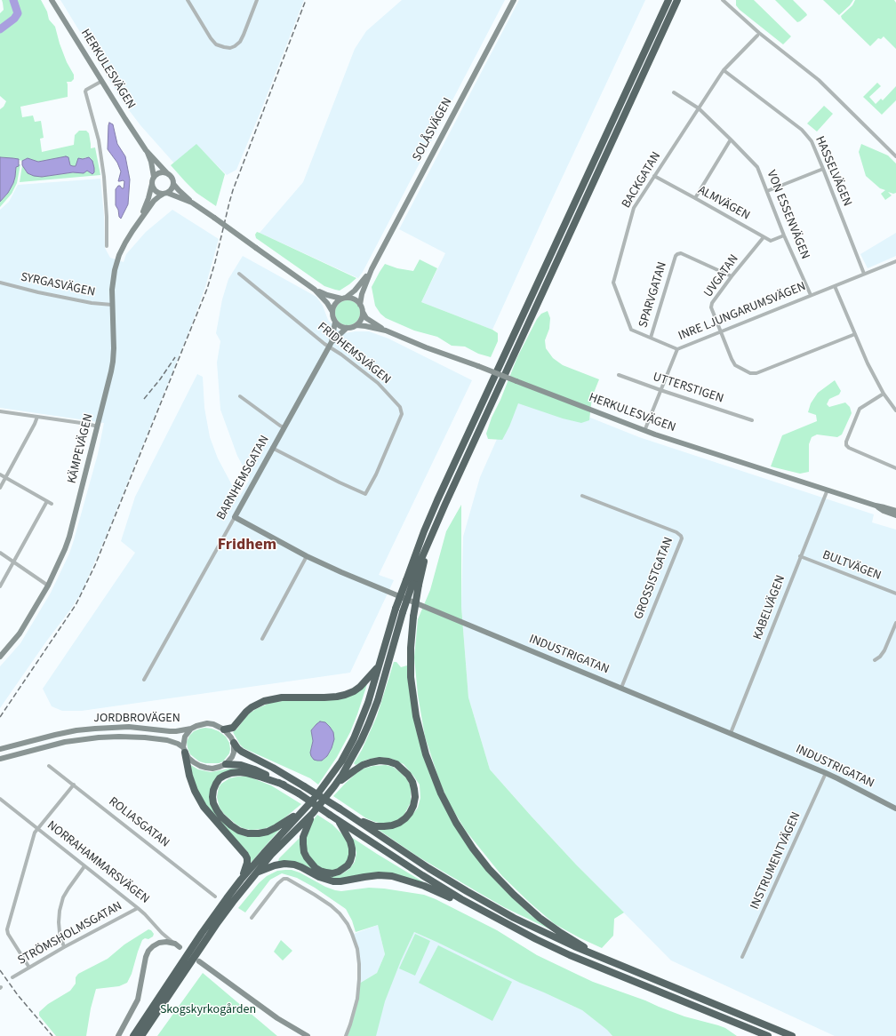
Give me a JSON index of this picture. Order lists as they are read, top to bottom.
{
  "streets": {
    "street": [
      "HERKULESVÄGEN",
      "SOLÅSVÄGEN",
      "HASSELVÄGEN",
      "BACKGATAN",
      "ALMVÄGEN",
      "VON ESSENVÄGEN",
      "UVGATAN",
      "SYRGASVÄGEN",
      "SPARVGATAN",
      "INRE LJUNGARUMSVÄGEN",
      "FRIDHEMSVÄGEN",
      "UTTERSTIGEN",
      "KÄMPEVÄGEN",
      "BARNHEMSGATAN",
      "BULTVÄGEN",
      "GROSSISTGATAN",
      "KABELVÄGEN",
      "INDUSTRIGATAN",
      "JORDBROVÄGEN",
      "ROLIASGATAN",
      "INSTRUMENTVÄGEN",
      "NORRAHAMMARSVÄGEN",
      "STRÖMSHOLMSGATAN"
    ]
  },
  "crossings": [
    ["HERKULESVÄGEN", "SOLÅSVÄGEN"],
    ["HERKULESVÄGEN", "INRE LJUNGARUMSVÄGEN"],
    ["HERKULESVÄGEN", "KÄMPEVÄGEN"],
    ["HERKULESVÄGEN", "BARNHEMSGATAN"],
    ["HERKULESVÄGEN", "KABELVÄGEN"],
    ["SOLÅSVÄGEN", "BARNHEMSGATAN"],
    ["HASSELVÄGEN", "BACKGATAN"],
    ["HASSELVÄGEN", "INRE LJUNGARUMSVÄGEN"],
    ["BACKGATAN", "ALMVÄGEN"],
    ["BACKGATAN", "VON ESSENVÄGEN"],
    ["BACKGATAN", "SPARVGATAN"],
    ["BACKGATAN", "INRE LJUNGARUMSVÄGEN"],
    ["ALMVÄGEN", "UVGATAN"],
    ["VON ESSENVÄGEN", "INRE LJUNGARUMSVÄGEN"],
    ["UVGATAN", "SPARVGATAN"],
    ["UVGATAN", "INRE LJUNGARUMSVÄGEN"],
    ["SYRGASVÄGEN", "KÄMPEVÄGEN"],
    ["INRE LJUNGARUMSVÄGEN", "UTTERSTIGEN"],
    ["FRIDHEMSVÄGEN", "BARNHEMSGATAN"],
    ["BARNHEMSGATAN", "INDUSTRIGATAN"],
    ["BULTVÄGEN", "KABELVÄGEN"],
    ["GROSSISTGATAN", "INDUSTRIGATAN"],
    ["KABELVÄGEN", "INDUSTRIGATAN"],
    ["INDUSTRIGATAN", "INSTRUMENTVÄGEN"],
    ["NORRAHAMMARSVÄGEN", "STRÖMSHOLMSGATAN"]
  ],
  "districts": ["Fridhem"],
  "parks": ["Skogskyrkogården"]
}
